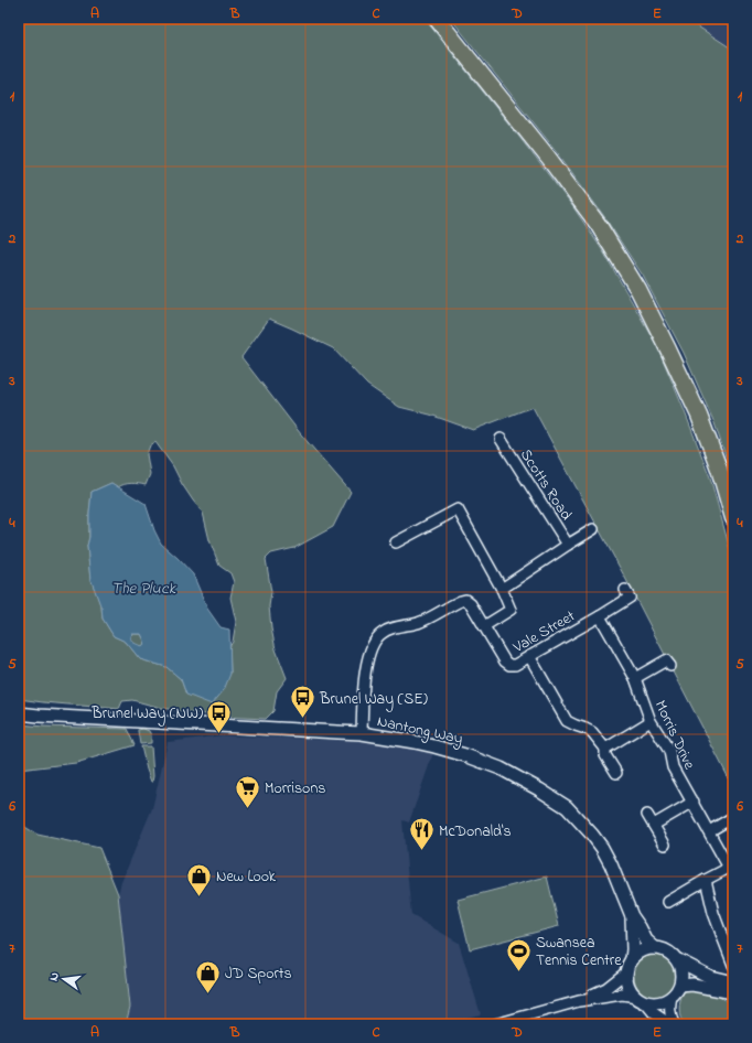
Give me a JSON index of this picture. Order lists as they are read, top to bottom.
{
  "streets": {
    "street": [
      "Scotts Road",
      "Vale Street",
      "Nantong Way",
      "Morris Drive"
    ]
  },
  "crossings": [
    ["Vale Street", "Nantong Way"],
    ["Vale Street", "Morris Drive"]
  ],
  "water": ["The Pluck"],
  "places": {
    "bus stop": ["Brunel Way (SE)", "Brunel Way (NW)"],
    "supermarket": ["Morrisons"],
    "restaurant": ["McDonald's"],
    "shop": ["New Look", "JD Sports"],
    "sports": ["Swansea Tennis Centre"]
  },
  "north": "left",
  "grid": {
    "columns": [
      "A",
      "B",
      "C",
      "D",
      "E"
    ],
    "rows": [
      "1",
      "2",
      "3",
      "4",
      "5",
      "6",
      "7"
    ]
  }
}
